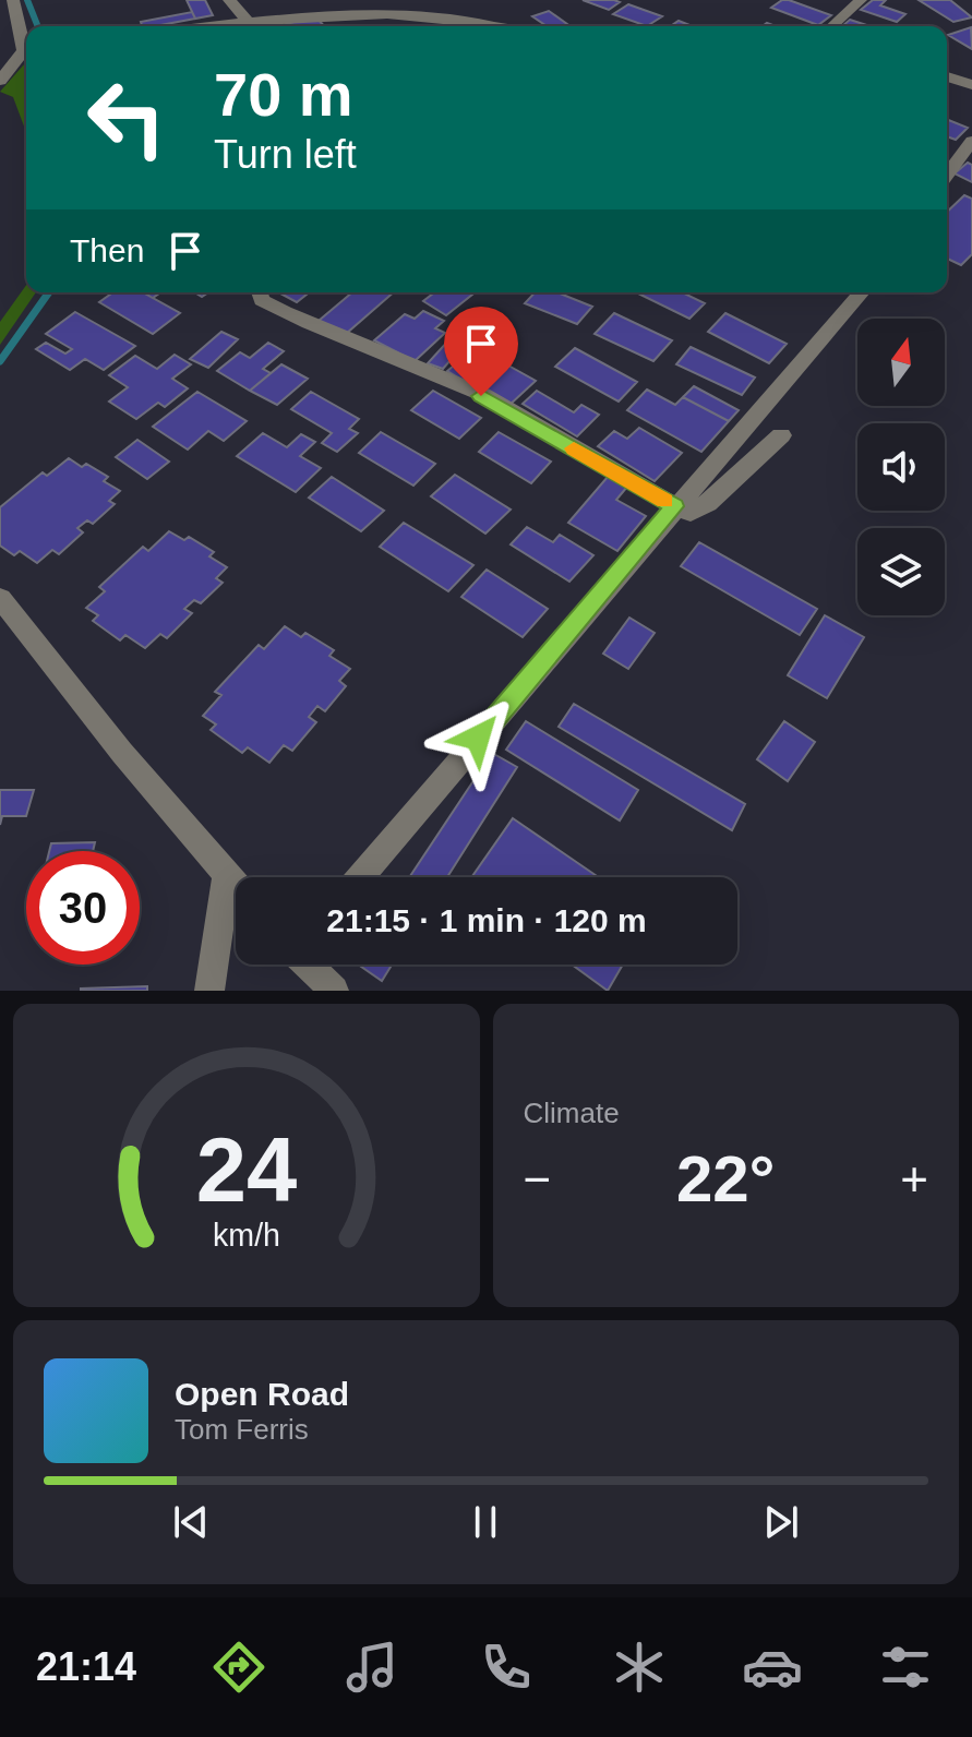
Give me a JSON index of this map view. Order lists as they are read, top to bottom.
{
  "north": "top",
  "page": {
    "turn": ["70 m", "Turn left"],
    "then": "Then",
    "limit": "30",
    "trip": "21:15 · 1 min · 120 m",
    "tile": "Climate",
    "heat": ["−", "22°", "+"],
    "song": ["Open Road", "Tom Ferris"],
    "tabs": "21:14",
    "gauge": ["24", "km/h"]
  }
}
